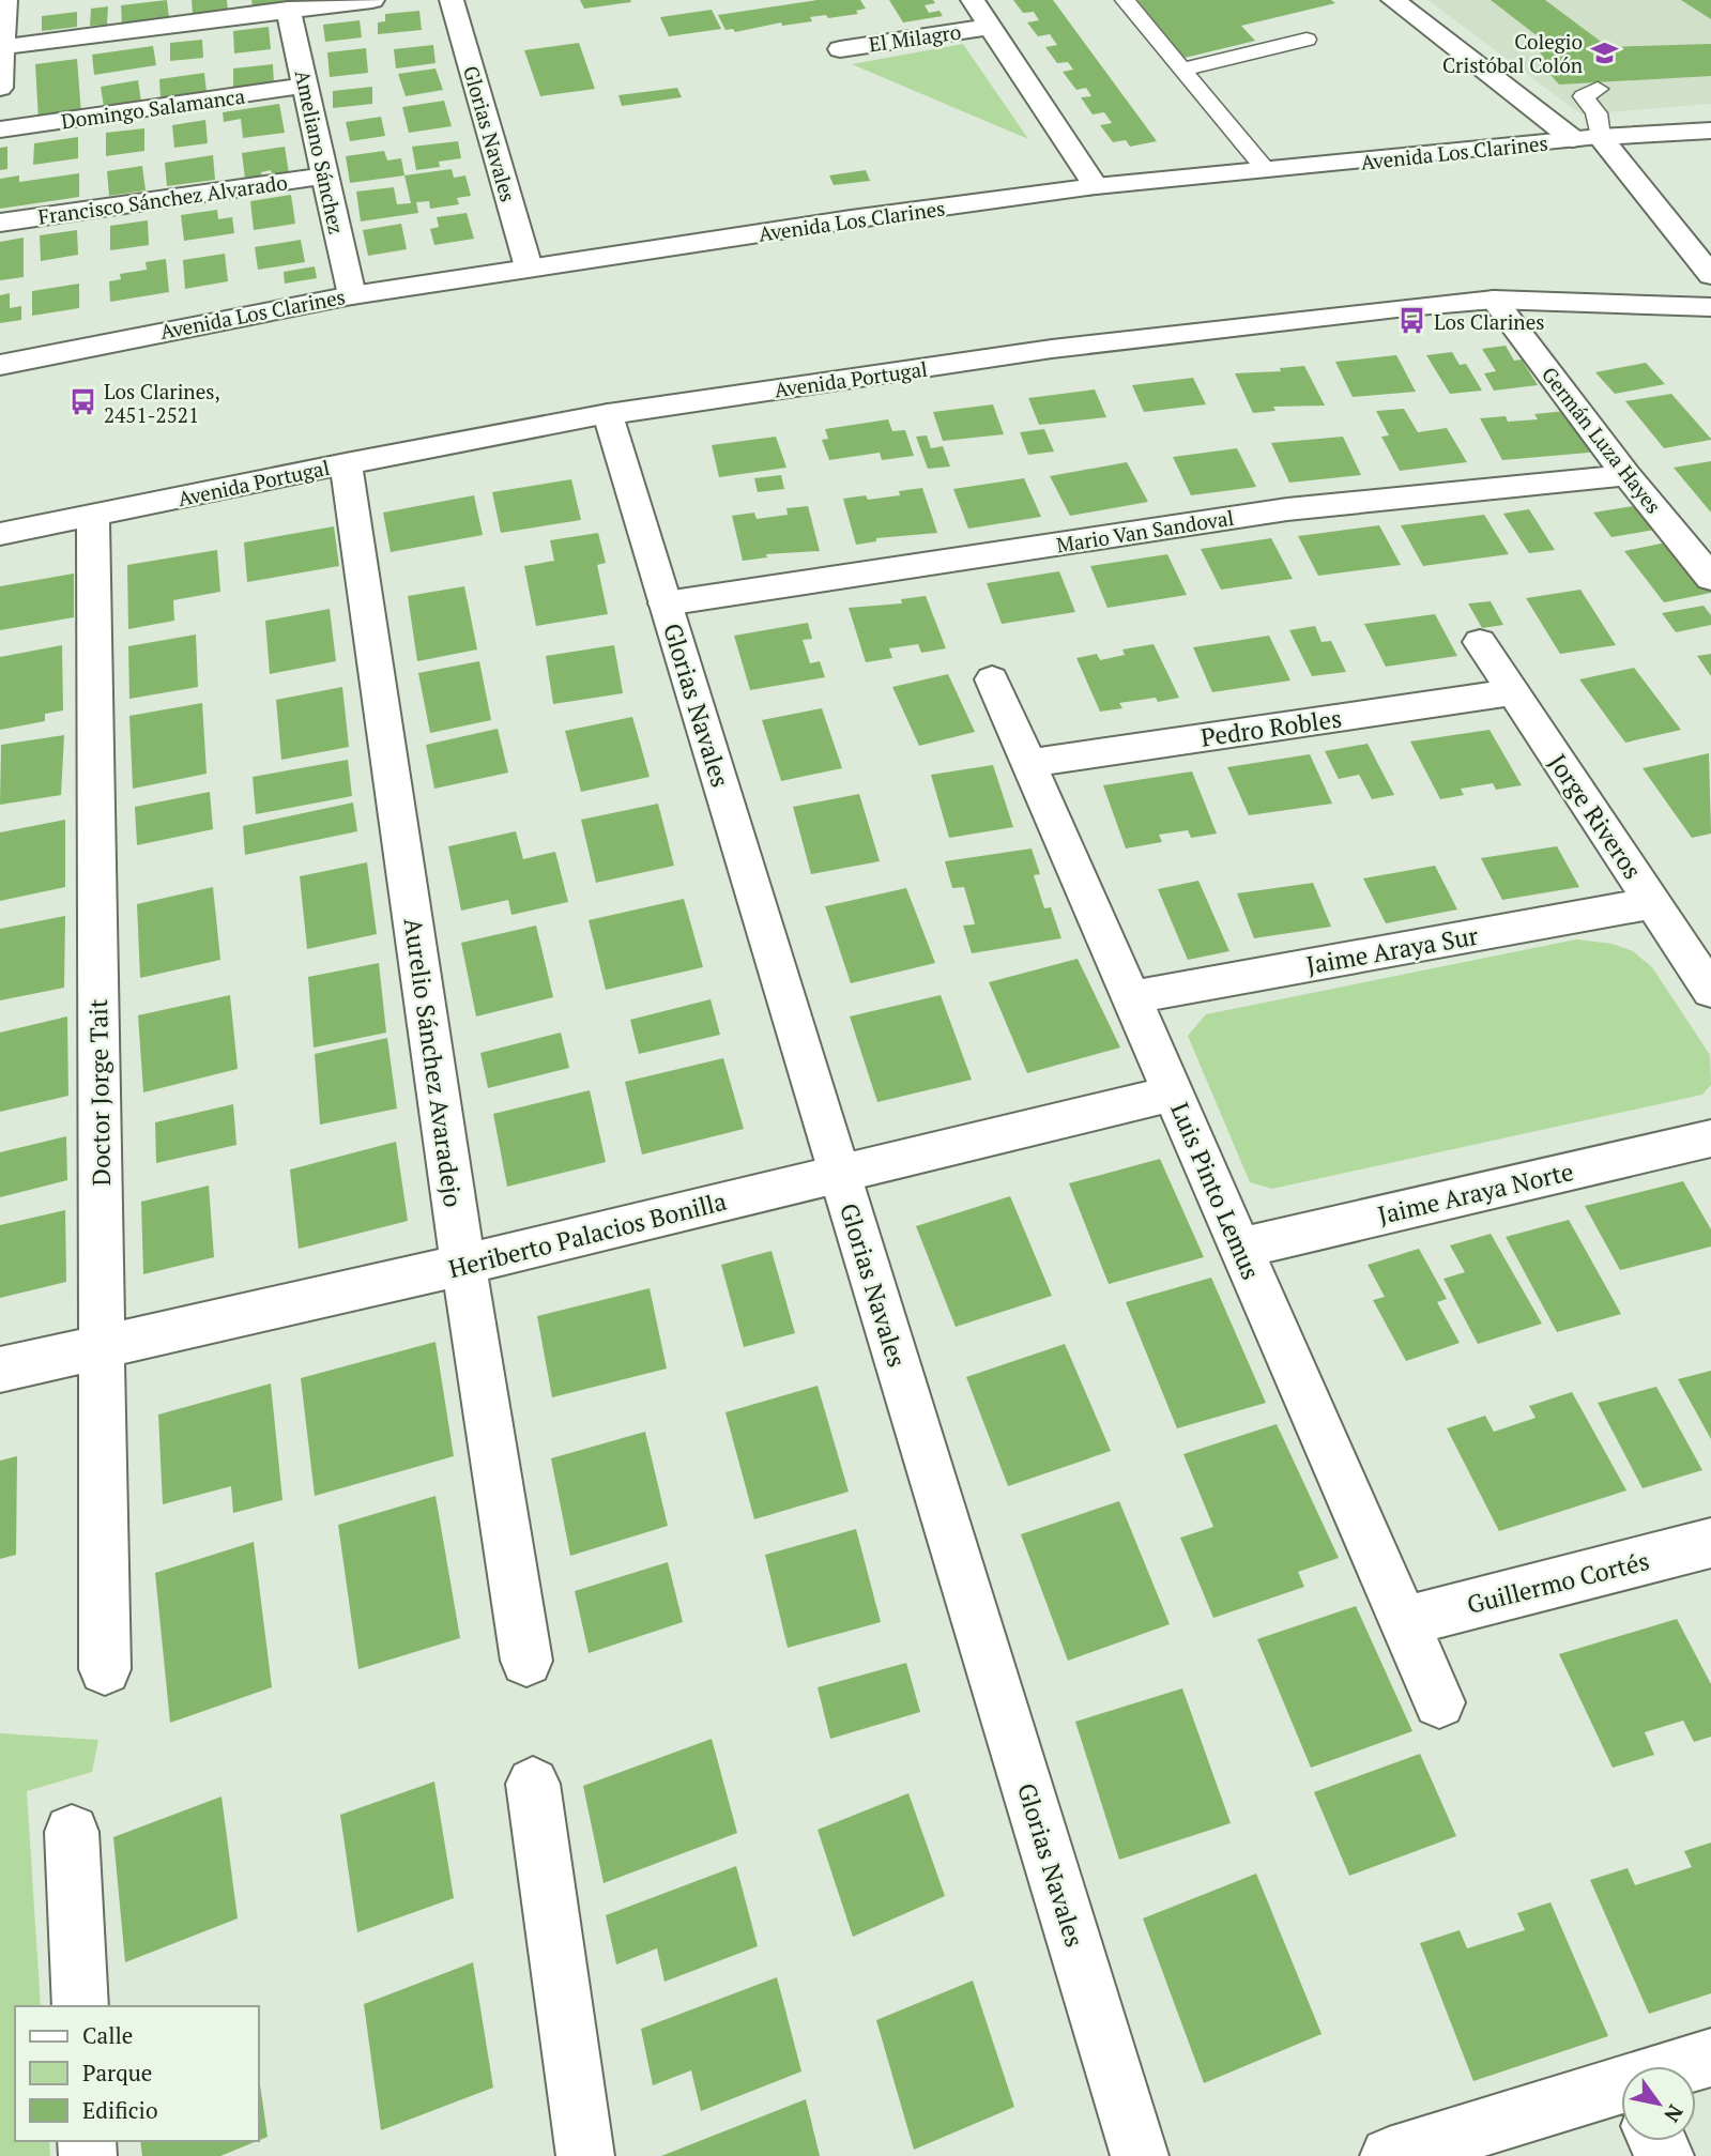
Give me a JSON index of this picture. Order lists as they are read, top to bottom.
{
  "streets": {
    "street": [
      "El Milagro",
      "Domingo Salamanca",
      "Glorias Navales",
      "Ameliano Sánchez",
      "Avenida Los Clarines",
      "Francisco Sánchez Alvarado",
      "Avenida Portugal",
      "Germán Luza Hayes",
      "Mario Van Sandoval",
      "Pedro Robles",
      "Jorge Riveros",
      "Jaime Araya Sur",
      "Aurelio Sánchez Avaradejo",
      "Doctor Jorge Tait",
      "Luis Pinto Lemus",
      "Jaime Araya Norte",
      "Heriberto Palacios Bonilla",
      "Guillermo Cortés"
    ]
  },
  "crossings": [
    ["Domingo Salamanca", "Ameliano Sánchez"],
    ["Glorias Navales", "Avenida Los Clarines"],
    ["Glorias Navales", "Avenida Portugal"],
    ["Glorias Navales", "Mario Van Sandoval"],
    ["Glorias Navales", "Heriberto Palacios Bonilla"],
    ["Ameliano Sánchez", "Avenida Los Clarines"],
    ["Ameliano Sánchez", "Francisco Sánchez Alvarado"],
    ["Avenida Portugal", "Germán Luza Hayes"],
    ["Avenida Portugal", "Aurelio Sánchez Avaradejo"],
    ["Avenida Portugal", "Doctor Jorge Tait"],
    ["Germán Luza Hayes", "Mario Van Sandoval"],
    ["Pedro Robles", "Jorge Riveros"],
    ["Pedro Robles", "Luis Pinto Lemus"],
    ["Jorge Riveros", "Jaime Araya Sur"],
    ["Jaime Araya Sur", "Luis Pinto Lemus"],
    ["Aurelio Sánchez Avaradejo", "Heriberto Palacios Bonilla"],
    ["Doctor Jorge Tait", "Heriberto Palacios Bonilla"],
    ["Luis Pinto Lemus", "Jaime Araya Norte"],
    ["Luis Pinto Lemus", "Heriberto Palacios Bonilla"],
    ["Luis Pinto Lemus", "Guillermo Cortés"]
  ],
  "places": {
    "school or university": ["Colegio Cristóbal Colón"],
    "bus stop": ["Los Clarines", "Los Clarines, 2451-2521"]
  },
  "legend": ["Calle", "Parque", "Edificio"],
  "north": "bottom right"
}
